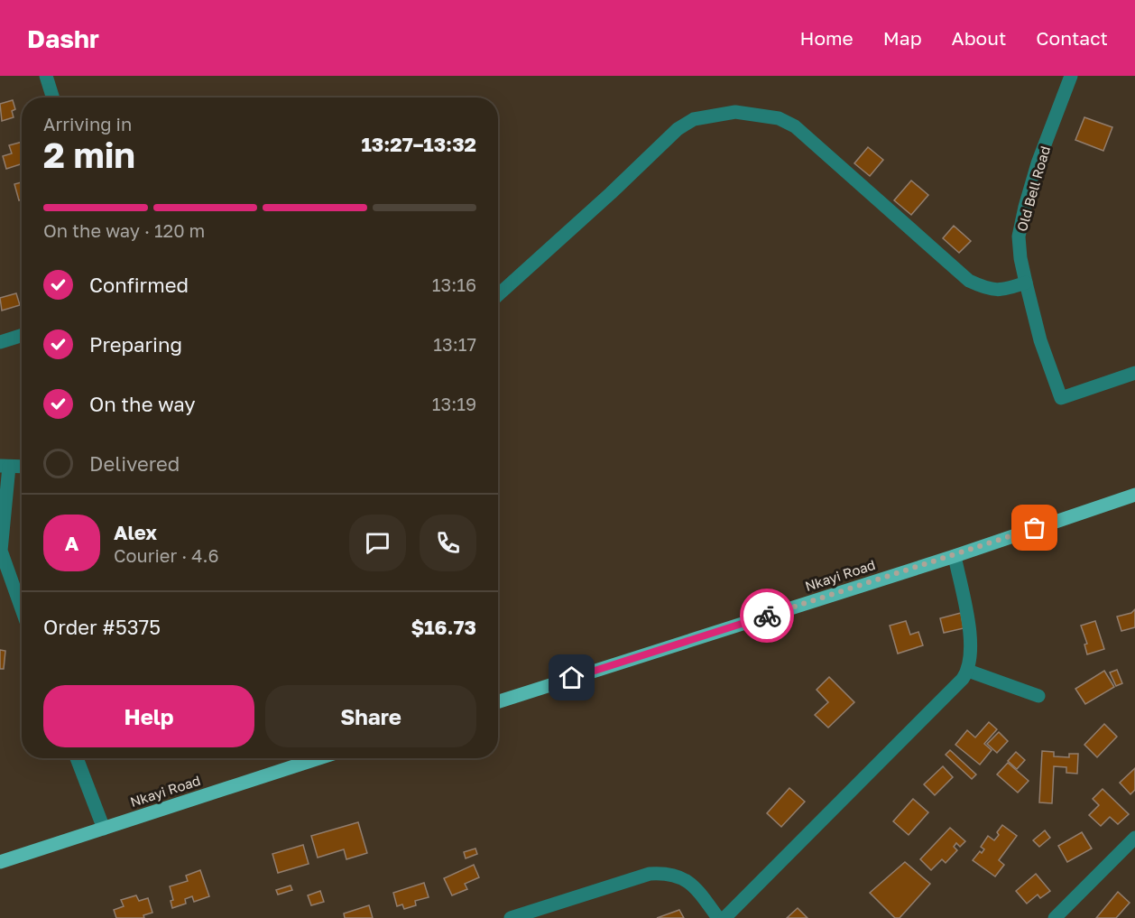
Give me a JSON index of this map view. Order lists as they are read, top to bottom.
{
  "streets": {
    "main road": ["Nkayi Road"],
    "street": ["Old Bell Road"]
  },
  "page": {
    "header": "Dashr",
    "nav": [
      "Home",
      "Map",
      "About",
      "Contact"
    ],
    "heading": ["2 min", "Arriving in", "13:27–13:32"],
    "panel": [
      "Alex",
      "Courier · 4.6",
      "Order #5375",
      "$16.73"
    ],
    "bar": "On the way · 120 m",
    "list": [
      ["Confirmed", "13:16"],
      ["Preparing", "13:17"],
      ["On the way", "13:19"],
      "Delivered"
    ],
    "round": "A",
    "buttons": ["Help", "Share"]
  }
}
